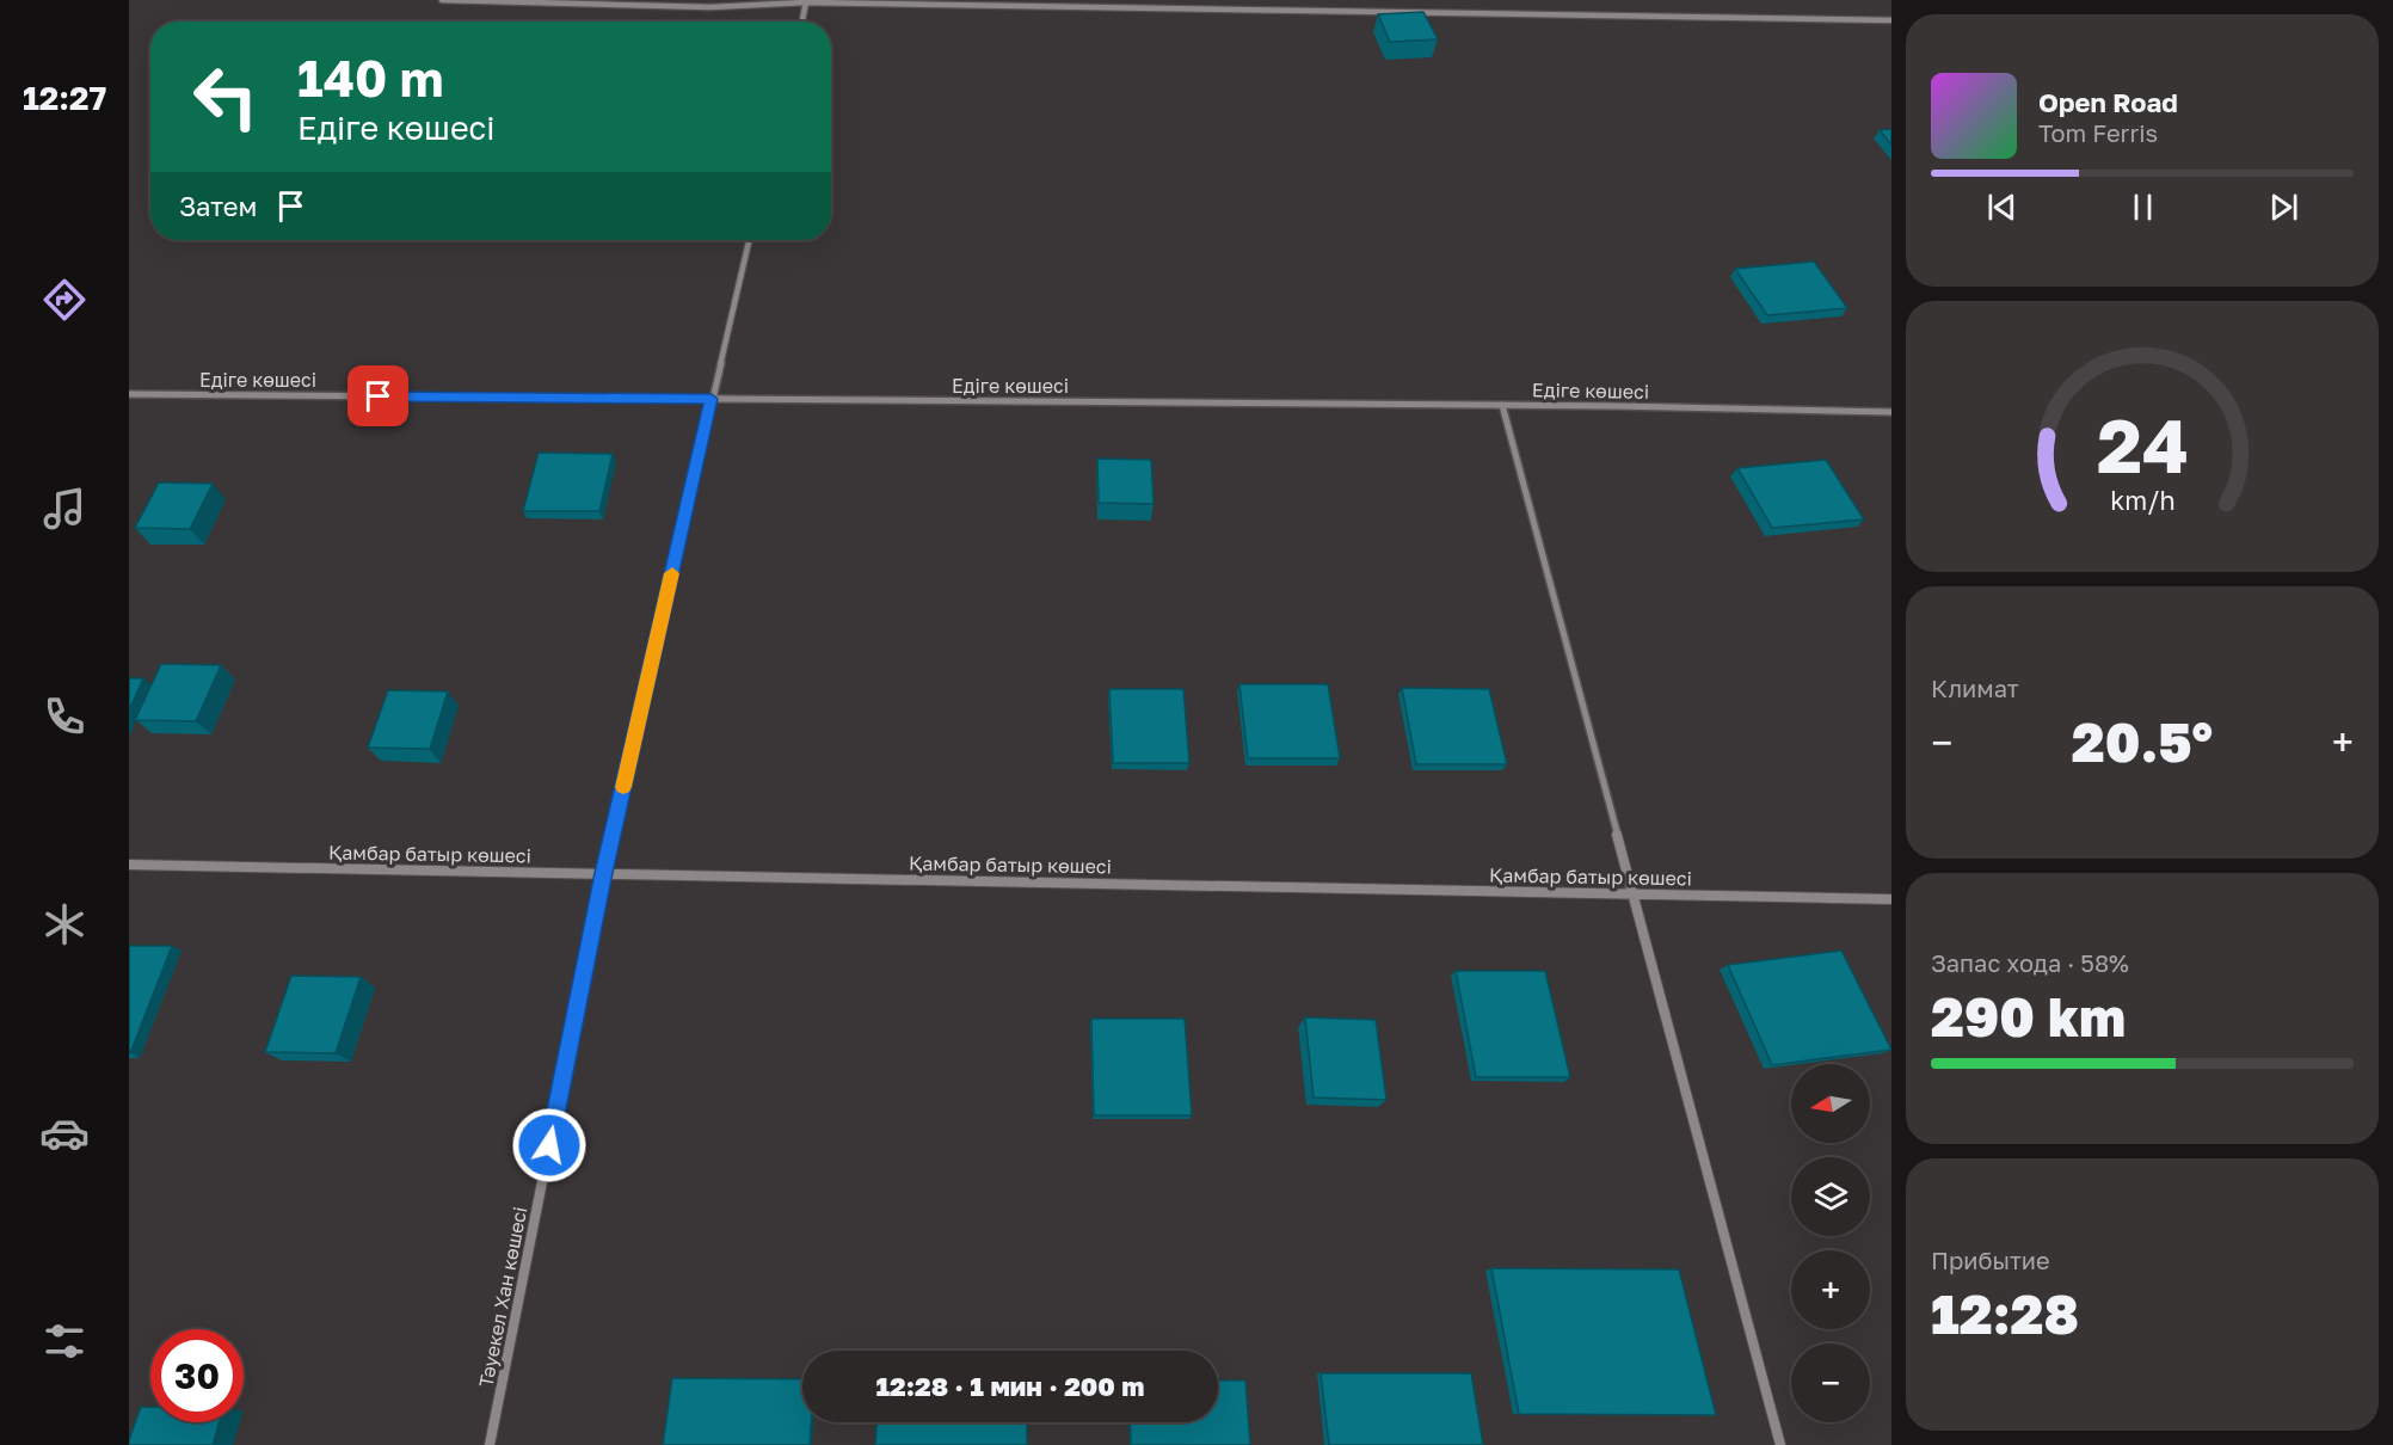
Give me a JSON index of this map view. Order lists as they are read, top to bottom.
{
  "streets": {
    "street": ["Едіге көшесі", "Қамбар батыр көшесі", "Тәуекел Хан көшесі"]
  },
  "crossings": [
    ["Едіге көшесі", "Тәуекел Хан көшесі"],
    ["Қамбар батыр көшесі", "Тәуекел Хан көшесі"]
  ],
  "north": "left",
  "page": {
    "tabs": "12:27",
    "turn": ["140 m", "Едіге көшесі"],
    "song": ["Open Road", "Tom Ferris"],
    "then": "Затем",
    "tile": [
      "Климат",
      ["Запас хода · 58%", "290 km"],
      ["Прибытие", "12:28"]
    ],
    "heat": ["−", "20.5°", "+"],
    "map_buttons": ["+", "−"],
    "limit": "30",
    "trip": "12:28 · 1 мин · 200 m",
    "gauge": ["24", "km/h"]
  }
}
